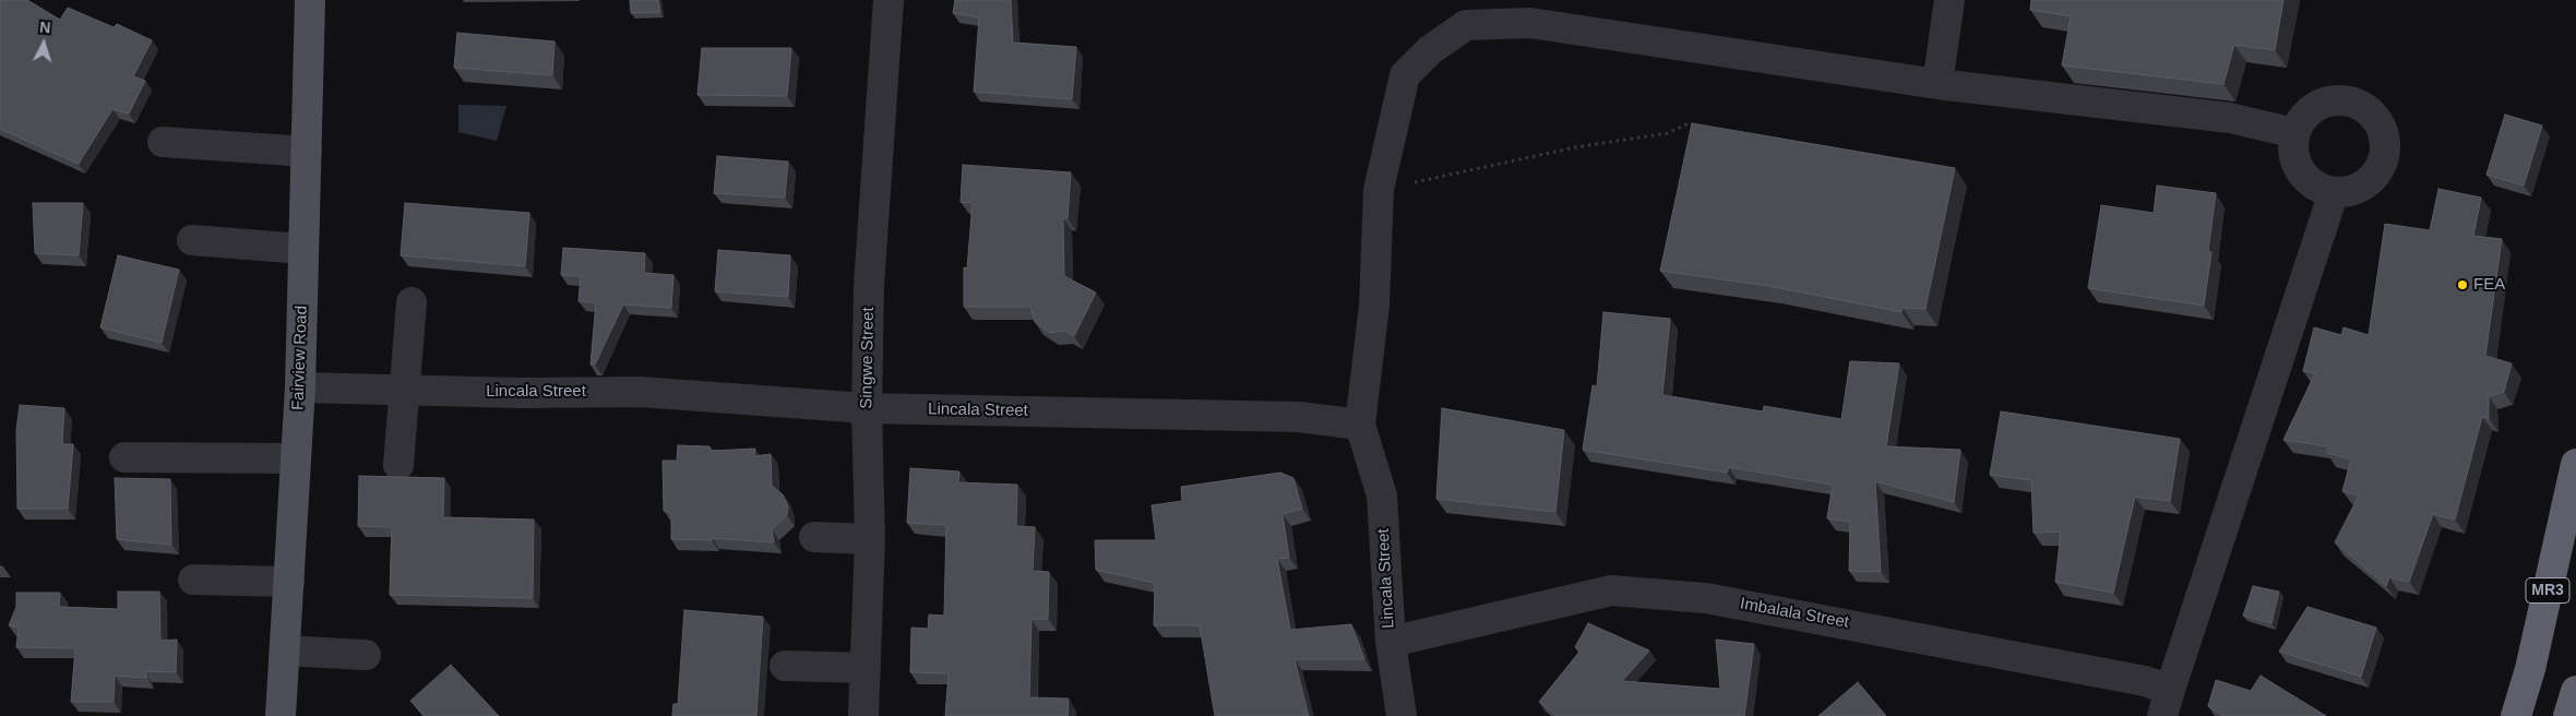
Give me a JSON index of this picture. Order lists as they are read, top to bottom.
{
  "streets": {
    "highway": ["MR3"],
    "main road": ["Fairview Road"],
    "street": ["Singwe Street", "Lincala Street", "Imbalala Street"]
  },
  "crossings": [
    ["Fairview Road", "Lincala Street"],
    ["Singwe Street", "Lincala Street"],
    ["Lincala Street", "Imbalala Street"]
  ],
  "places": ["FEA"],
  "north": "top"
}
